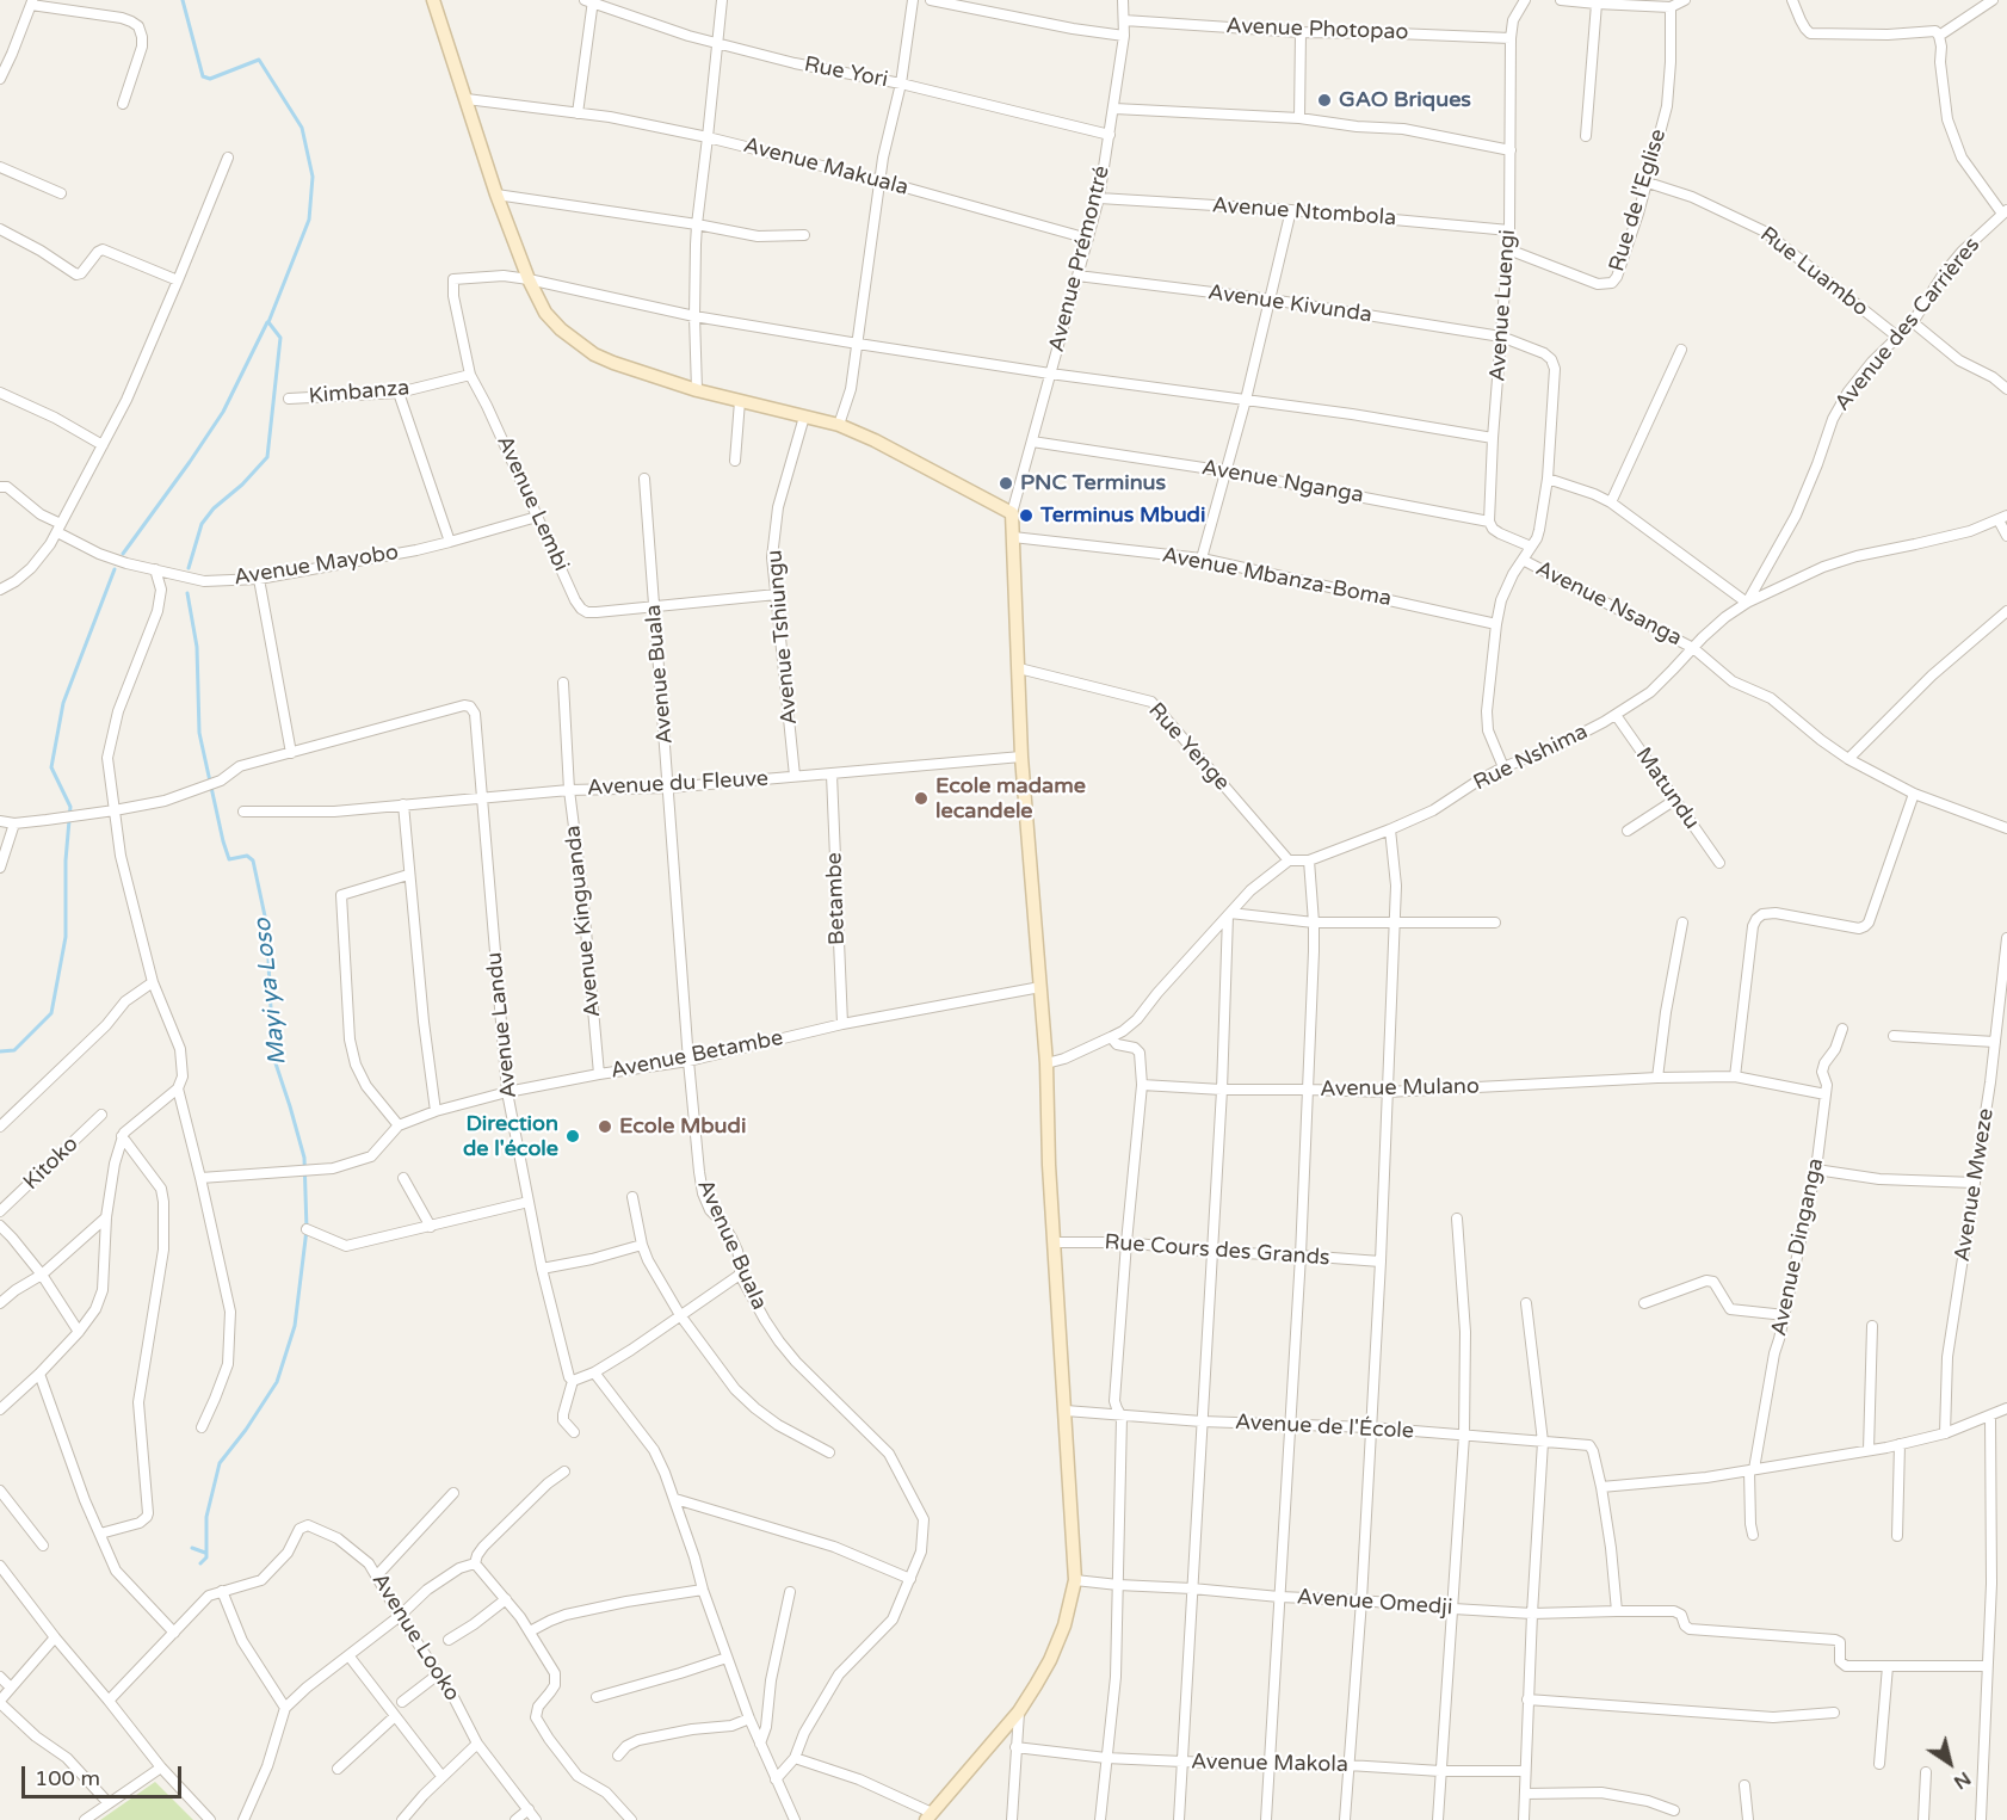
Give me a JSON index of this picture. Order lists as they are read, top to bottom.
{
  "streets": {
    "street": [
      "Avenue Photopao",
      "Rue Yori",
      "Avenue Makuala",
      "Rue de l'Eglise",
      "Avenue Ntombola",
      "Avenue Prémontré",
      "Rue Luambo",
      "Avenue Kivunda",
      "Avenue Luengi",
      "Avenue des Carrières",
      "Kimbanza",
      "Avenue Nganga",
      "Avenue Lembi",
      "Avenue Mayobo",
      "Avenue Mbanza-Boma",
      "Avenue Nsanga",
      "Avenue Tshiungu",
      "Avenue Buala",
      "Rue Yenge",
      "Rue Nshima",
      "Avenue du Fleuve",
      "Matundu",
      "Betambe",
      "Avenue Kinguanda",
      "Avenue Landu",
      "Avenue Betambe",
      "Avenue Mulano",
      "Kitoko",
      "Avenue Mweze",
      "Avenue Dinganga",
      "Rue Cours des Grands",
      "Avenue de l'École",
      "Avenue Omedji",
      "Avenue Looko",
      "Avenue Makola"
    ]
  },
  "crossings": [
    ["Avenue Photopao", "Avenue Prémontré"],
    ["Avenue Photopao", "Avenue Luengi"],
    ["Rue Yori", "Avenue Prémontré"],
    ["Avenue Makuala", "Avenue Prémontré"],
    ["Rue de l'Eglise", "Rue Luambo"],
    ["Rue de l'Eglise", "Avenue Luengi"],
    ["Avenue Ntombola", "Avenue Prémontré"],
    ["Avenue Ntombola", "Avenue Luengi"],
    ["Avenue Prémontré", "Avenue Kivunda"],
    ["Avenue Prémontré", "Avenue Nganga"],
    ["Rue Luambo", "Avenue des Carrières"],
    ["Avenue Kivunda", "Avenue Luengi"],
    ["Avenue Luengi", "Avenue Nganga"],
    ["Avenue des Carrières", "Rue Nshima"],
    ["Kimbanza", "Avenue Lembi"],
    ["Avenue Lembi", "Avenue Mayobo"],
    ["Avenue Lembi", "Avenue Tshiungu"],
    ["Avenue Lembi", "Avenue Buala"],
    ["Avenue Nsanga", "Rue Nshima"],
    ["Avenue Tshiungu", "Avenue du Fleuve"],
    ["Avenue Buala", "Avenue du Fleuve"],
    ["Avenue Buala", "Avenue Betambe"],
    ["Rue Yenge", "Rue Nshima"],
    ["Rue Nshima", "Matundu"],
    ["Avenue du Fleuve", "Betambe"],
    ["Avenue du Fleuve", "Avenue Kinguanda"],
    ["Avenue du Fleuve", "Avenue Landu"],
    ["Betambe", "Avenue Betambe"],
    ["Avenue Kinguanda", "Avenue Betambe"],
    ["Avenue Landu", "Avenue Betambe"],
    ["Avenue Mulano", "Avenue Dinganga"]
  ],
  "water": ["Mayi ya Loso"],
  "places": [
    "GAO Briques",
    "PNC Terminus",
    "Terminus Mbudi",
    "Ecole madame lecandele",
    "Ecole Mbudi",
    "Direction de l'école"
  ],
  "scale_bar": "100 m",
  "north": "bottom right"
}
